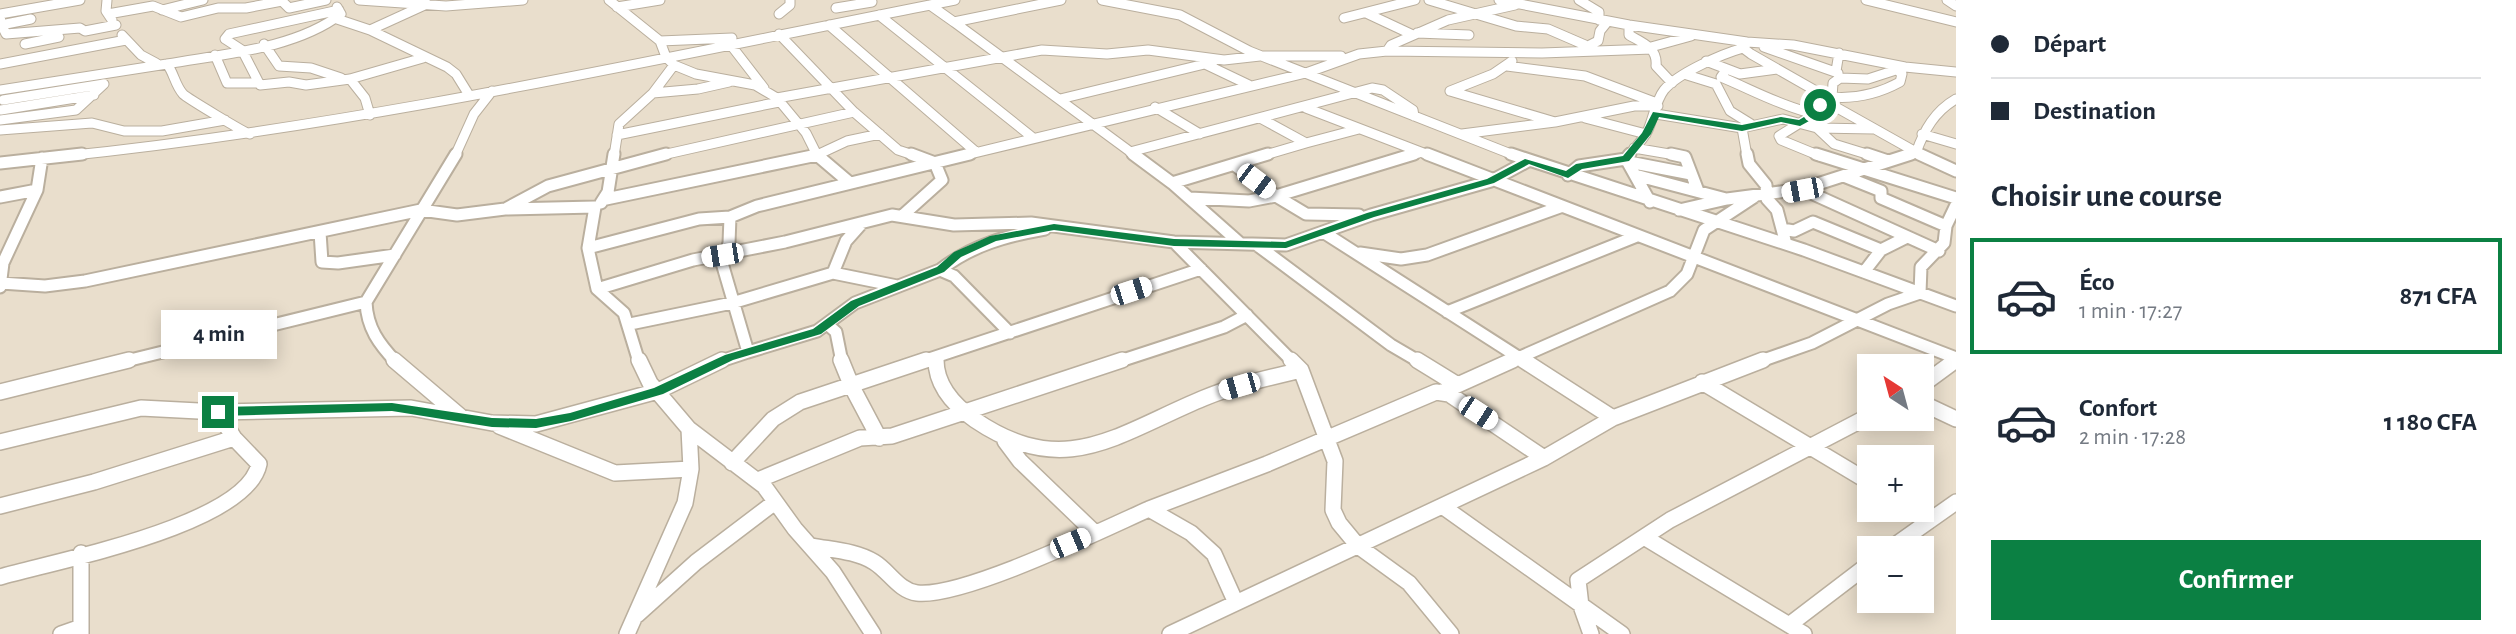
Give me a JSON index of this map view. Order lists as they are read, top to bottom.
{
  "north": "top left",
  "page": {
    "banner": ["Départ", "Destination"],
    "heading": "Choisir une course",
    "list": [
      {
        "name": "Éco",
        "note": "1 min · 17:27",
        "value": "871 CFA"
      },
      {
        "name": "Confort",
        "note": "2 min · 17:28",
        "value": "1 180 CFA"
      }
    ],
    "bubble": "4 min",
    "map_buttons": ["+", "−"],
    "buttons": "Confirmer"
  }
}
